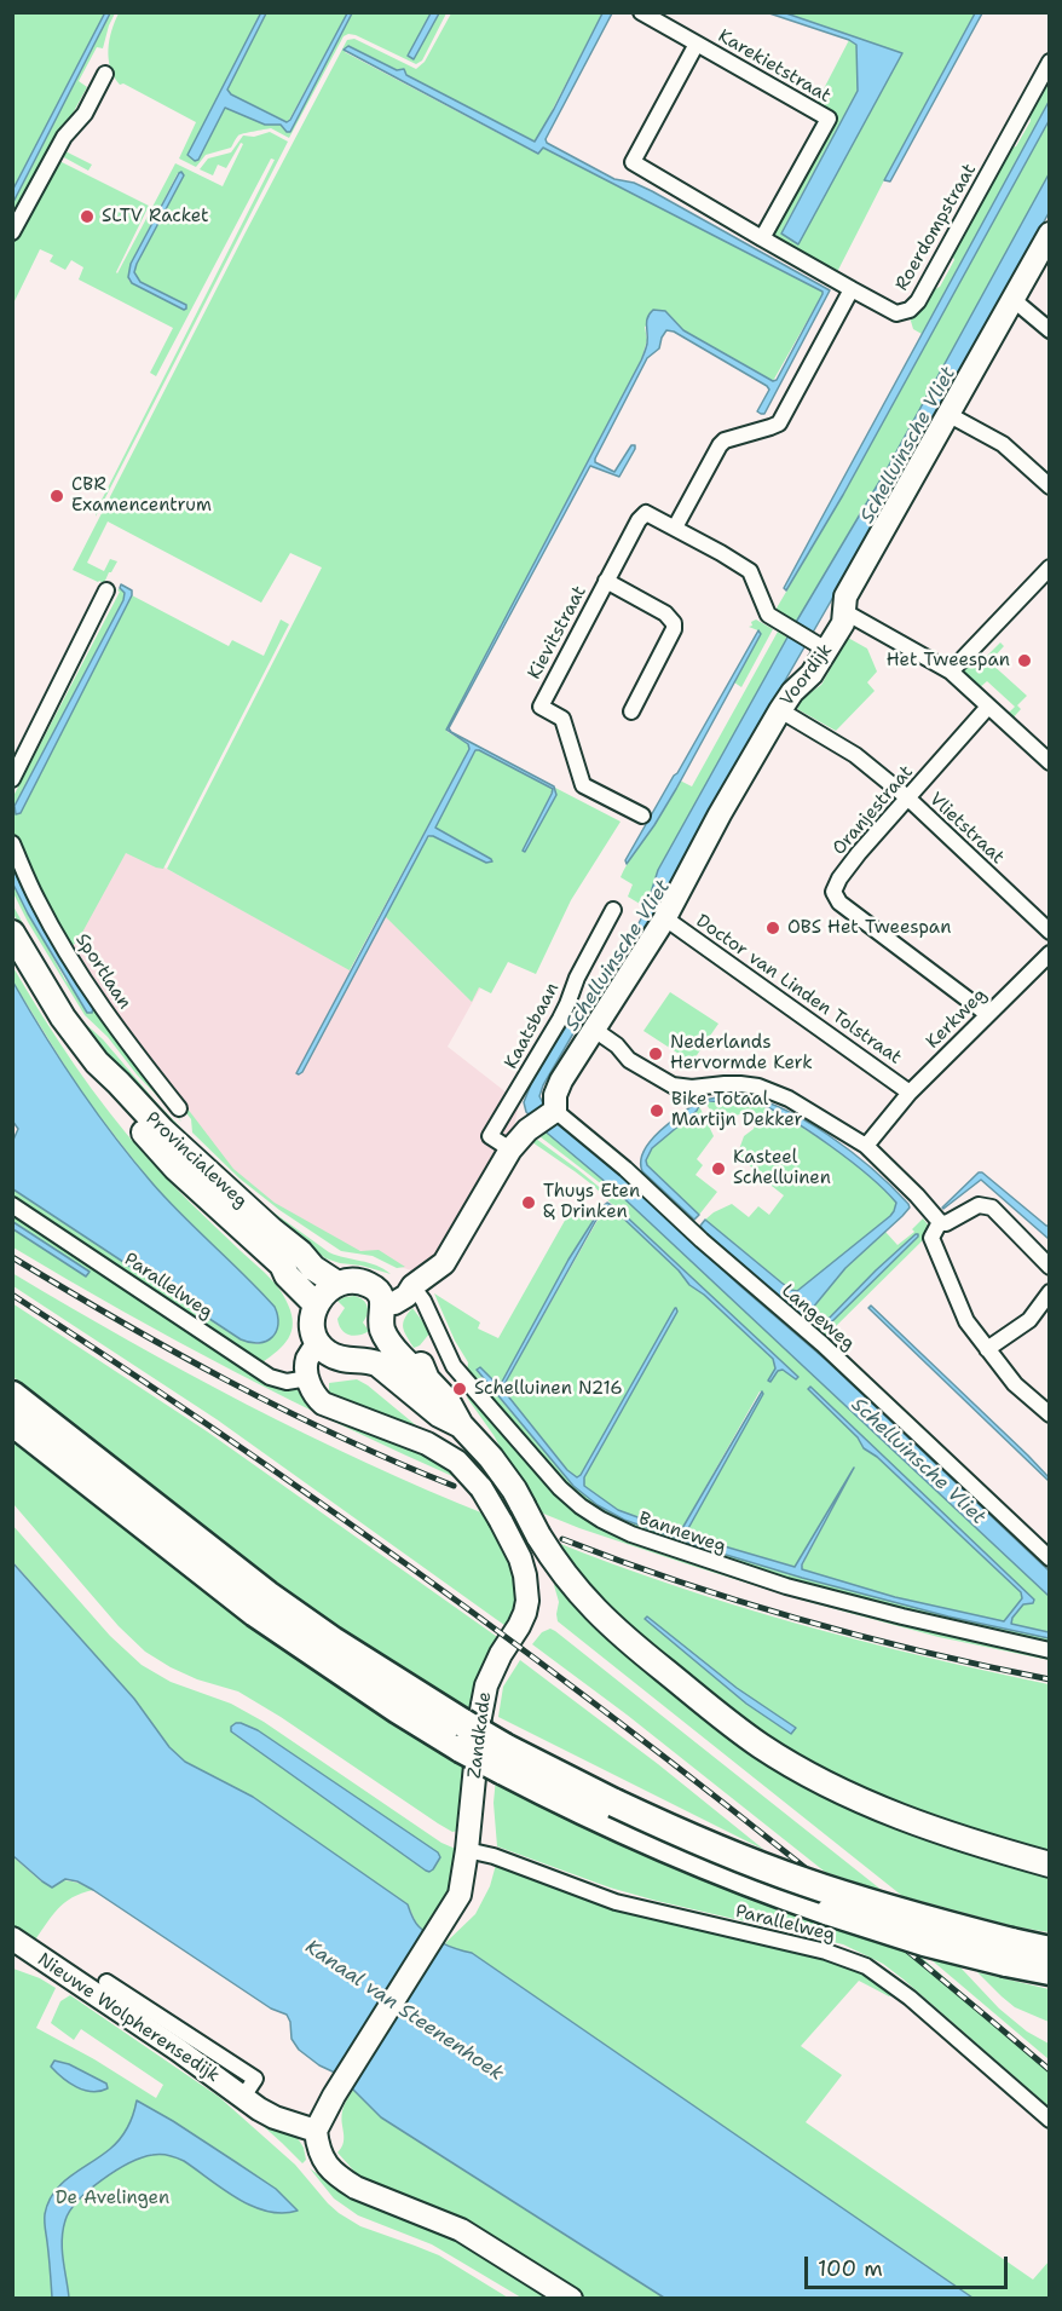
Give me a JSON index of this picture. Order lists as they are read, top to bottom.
{
  "streets": {
    "main road": ["Provincialeweg"],
    "street": [
      "Karekietstraat",
      "Roerdompstraat",
      "Kievitstraat",
      "Voordijk",
      "Oranjestraat",
      "Vlietstraat",
      "Sportlaan",
      "Doctor van Linden Tolstraat",
      "Kerkweg",
      "Kaatsbaan",
      "Parallelweg",
      "Langeweg",
      "Banneweg",
      "Zandkade",
      "Nieuwe Wolpherensedijk"
    ]
  },
  "crossings": [
    ["Karekietstraat", "Roerdompstraat"],
    ["Voordijk", "Vlietstraat"],
    ["Voordijk", "Doctor van Linden Tolstraat"],
    ["Voordijk", "Langeweg"],
    ["Oranjestraat", "Vlietstraat"],
    ["Oranjestraat", "Kerkweg"],
    ["Doctor van Linden Tolstraat", "Kerkweg"],
    ["Parallelweg", "Zandkade"],
    ["Zandkade", "Nieuwe Wolpherensedijk"]
  ],
  "water": ["Schelluinsche Vliet", "Kanaal van Steenenhoek"],
  "parks": ["De Avelingen"],
  "places": [
    "SLTV Racket",
    "CBR Examencentrum",
    "Het Tweespan",
    "OBS Het Tweespan",
    "Nederlands Hervormde Kerk",
    "Bike Totaal Martijn Dekker",
    "Kasteel Schelluinen",
    "Thuys Eten & Drinken",
    "Schelluinen N216"
  ],
  "scale_bar": "100 m"
}
